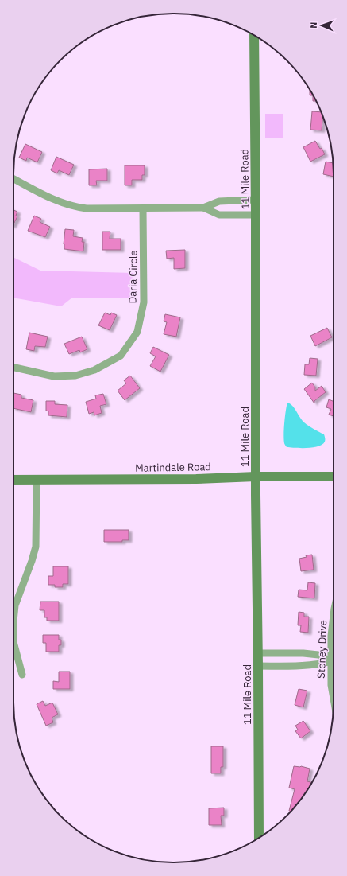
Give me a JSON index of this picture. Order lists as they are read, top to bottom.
{
  "streets": {
    "street": [
      "11 Mile Road",
      "Daria Circle",
      "Martindale Road",
      "Stoney Drive"
    ]
  },
  "crossings": [
    ["11 Mile Road", "Martindale Road"]
  ],
  "north": "left"
}
